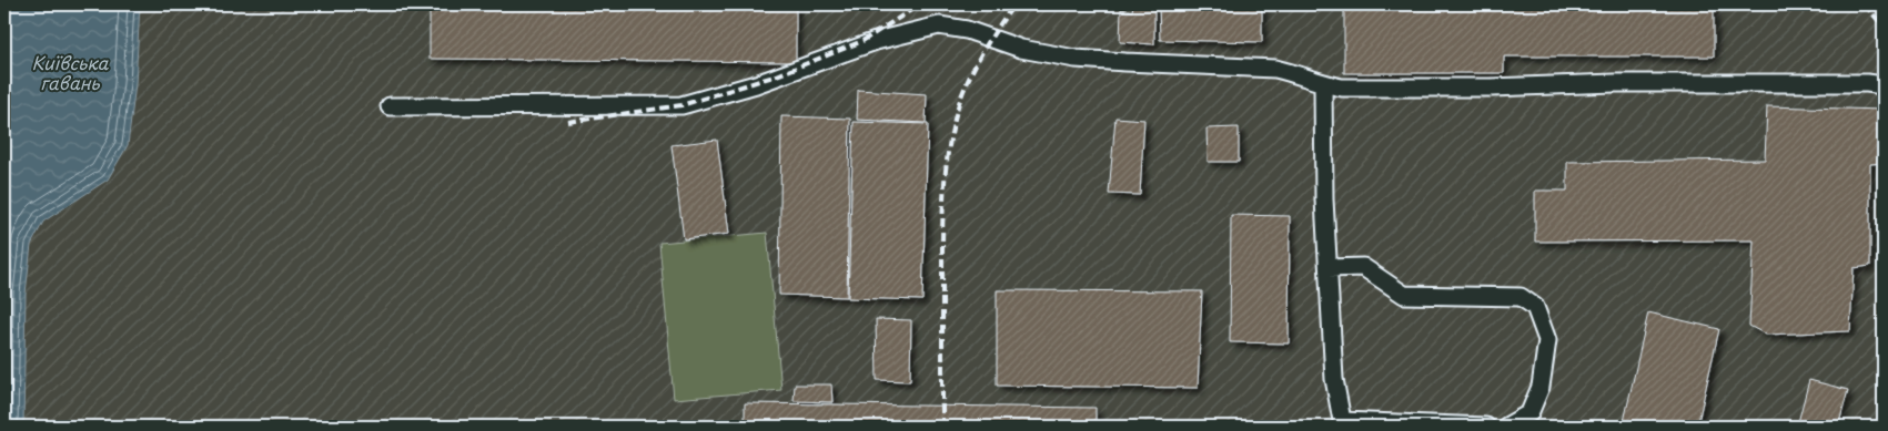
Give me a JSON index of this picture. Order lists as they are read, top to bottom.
{
  "water": ["Київська гавань"]
}
